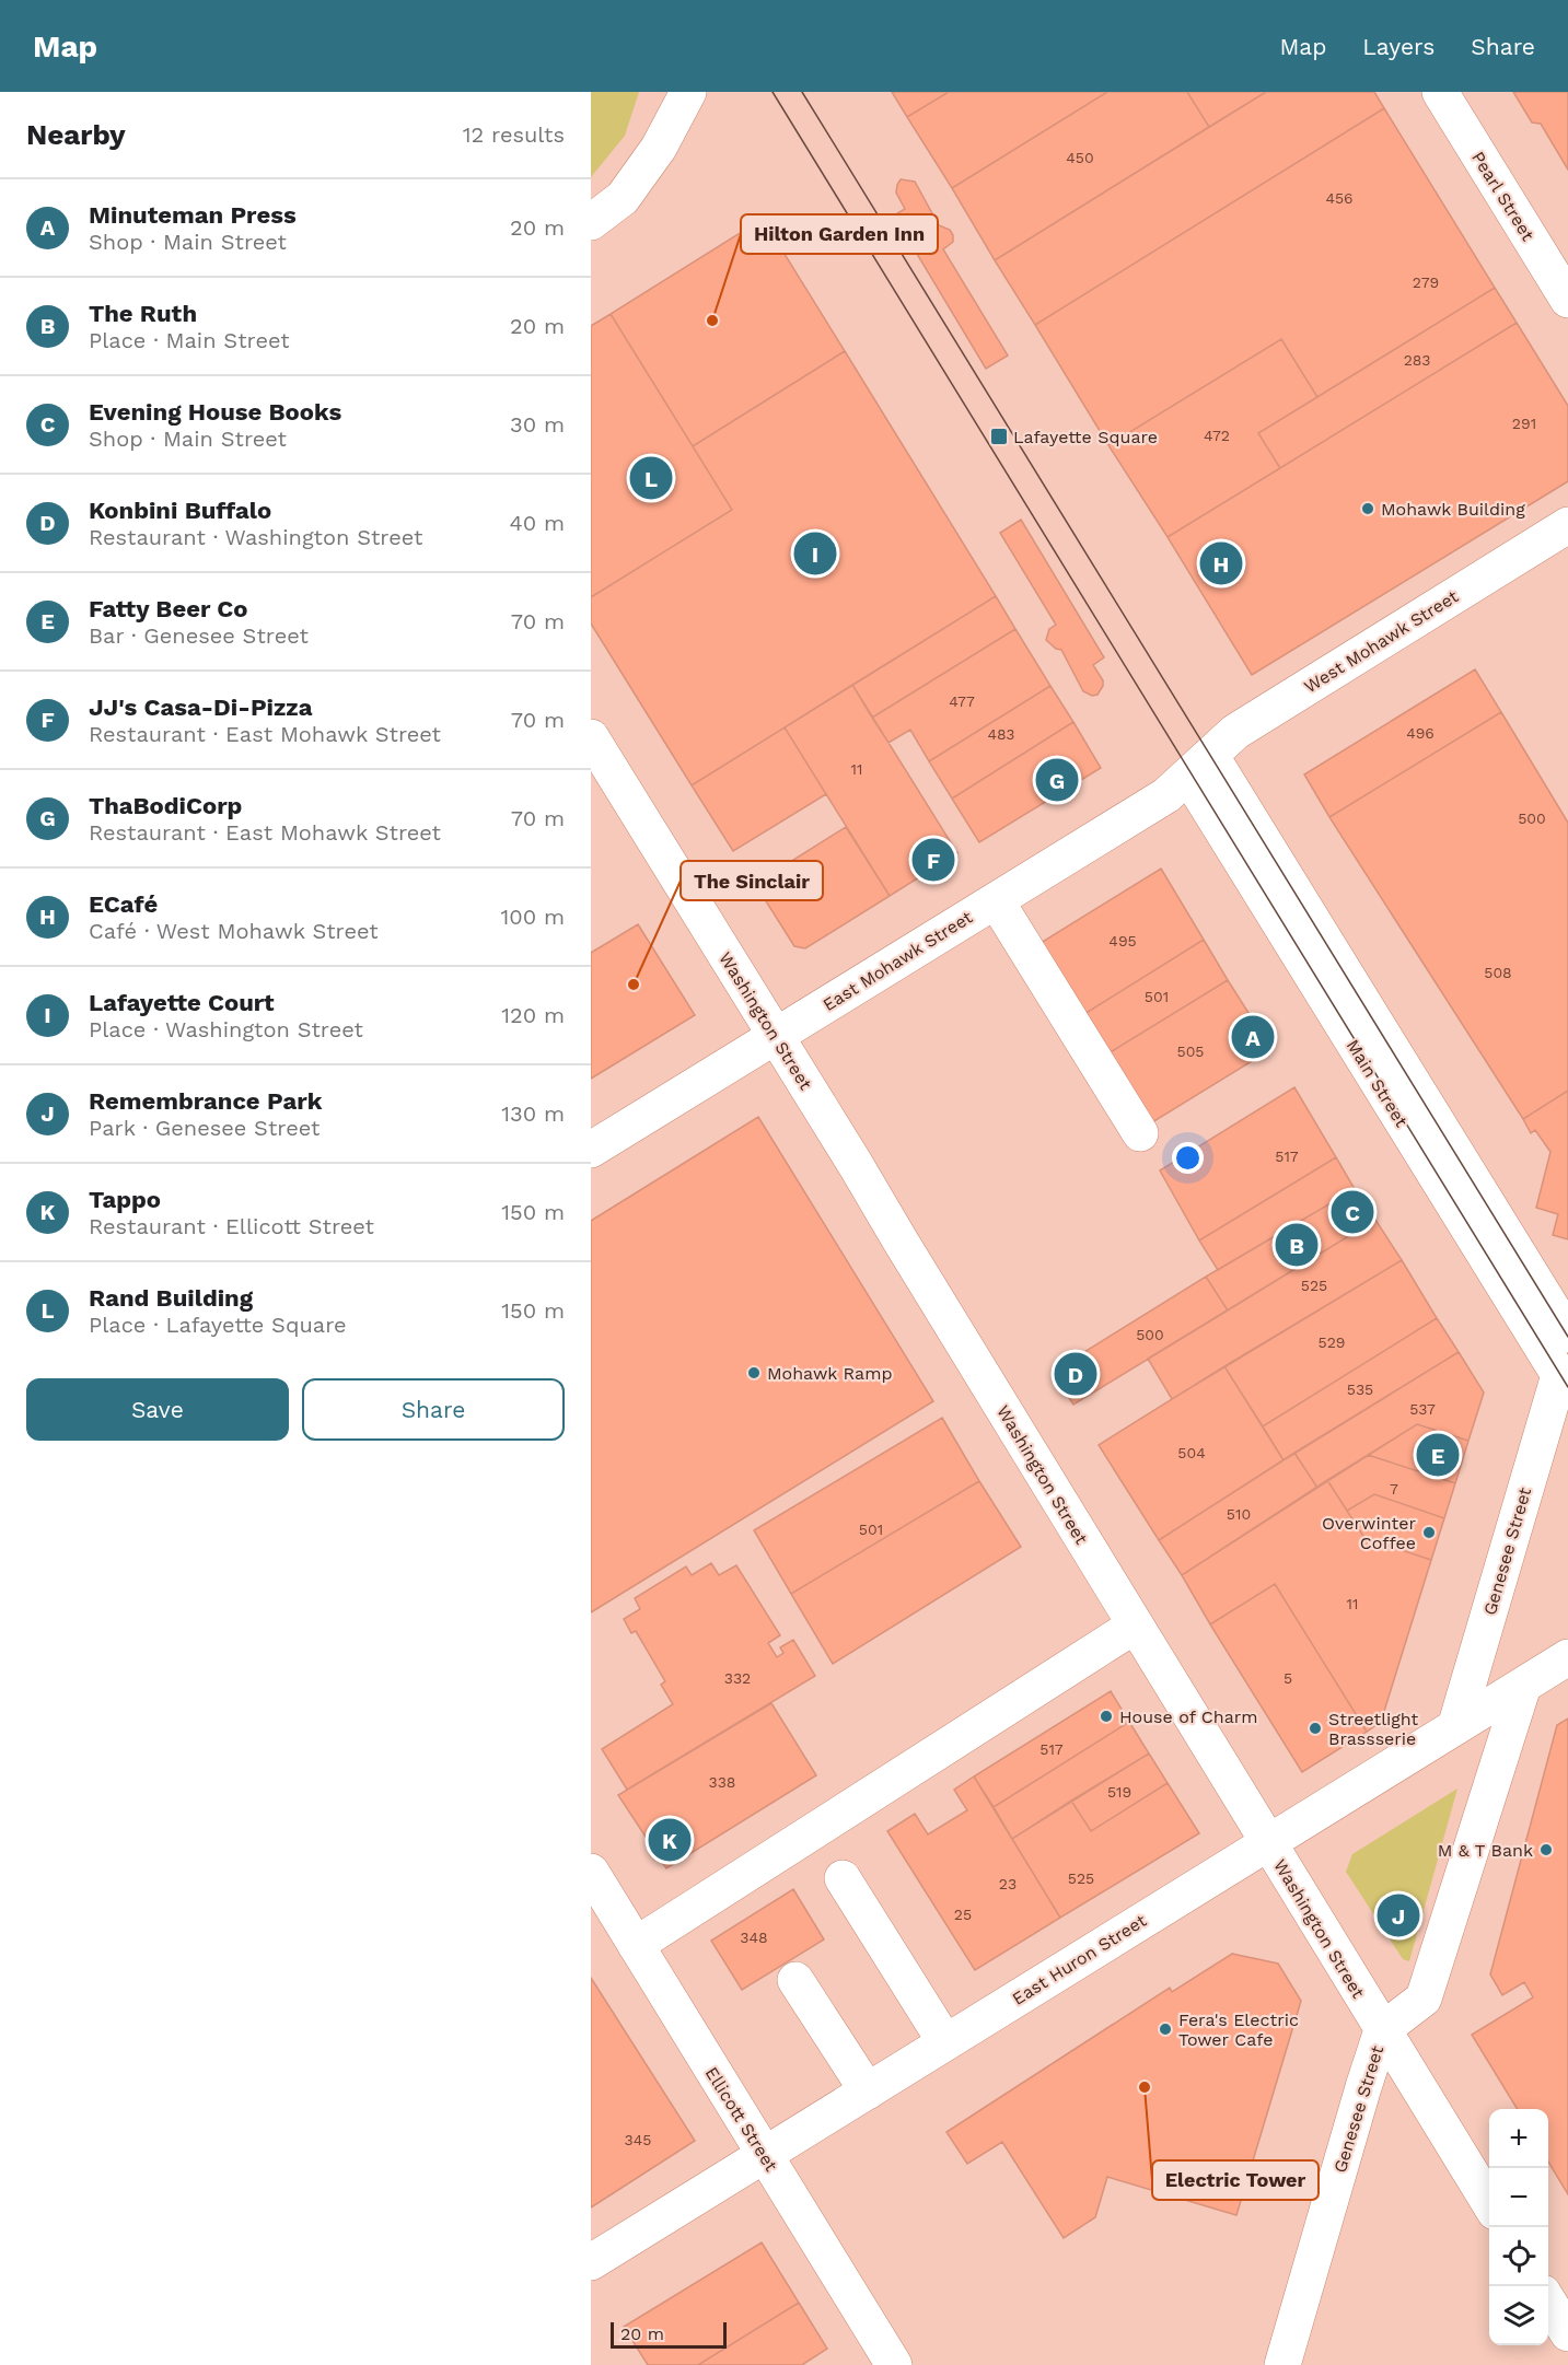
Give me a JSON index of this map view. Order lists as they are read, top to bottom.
{
  "streets": {
    "street": [
      "Pearl Street",
      "West Mohawk Street",
      "East Mohawk Street",
      "Washington Street",
      "Main Street",
      "Genesee Street",
      "East Huron Street",
      "Ellicott Street"
    ]
  },
  "crossings": [
    ["West Mohawk Street", "East Mohawk Street"],
    ["West Mohawk Street", "Main Street"],
    ["East Mohawk Street", "Washington Street"],
    ["East Mohawk Street", "Main Street"],
    ["Washington Street", "Genesee Street"],
    ["Washington Street", "East Huron Street"],
    ["Main Street", "Genesee Street"],
    ["Genesee Street", "East Huron Street"],
    ["East Huron Street", "Ellicott Street"]
  ],
  "places": {
    "other": [
      "Hilton Garden Inn",
      "Mohawk Building",
      "The Sinclair",
      "Mohawk Ramp",
      "Overwinter Coffee",
      "House of Charm",
      "Streetlight Brassserie",
      "M & T Bank",
      "Fera's Electric Tower Cafe",
      "Electric Tower"
    ],
    "transit": ["Lafayette Square"]
  },
  "house_numbers": [
    "450",
    "456",
    "279",
    "283",
    "291",
    "472",
    "477",
    "496",
    "483",
    "11",
    "500",
    "495",
    "508",
    "501",
    "505",
    "517",
    "525",
    "500",
    "529",
    "535",
    "537",
    "504",
    "7",
    "510",
    "501",
    "11",
    "332",
    "5",
    "517",
    "338",
    "519",
    "525",
    "23",
    "25",
    "348",
    "345"
  ],
  "scale_bar": "20 m",
  "page": {
    "header": "Map",
    "nav": ["Map", "Layers", "Share"],
    "heading": ["Nearby", "12 results"],
    "list": [
      {
        "mark": "A",
        "name": "Minuteman Press",
        "note": "Shop · Main Street",
        "value": "20 m"
      },
      {
        "mark": "B",
        "name": "The Ruth",
        "note": "Place · Main Street",
        "value": "20 m"
      },
      {
        "mark": "C",
        "name": "Evening House Books",
        "note": "Shop · Main Street",
        "value": "30 m"
      },
      {
        "mark": "D",
        "name": "Konbini Buffalo",
        "note": "Restaurant · Washington Street",
        "value": "40 m"
      },
      {
        "mark": "E",
        "name": "Fatty Beer Co",
        "note": "Bar · Genesee Street",
        "value": "70 m"
      },
      {
        "mark": "F",
        "name": "JJ's Casa-Di-Pizza",
        "note": "Restaurant · East Mohawk Street",
        "value": "70 m"
      },
      {
        "mark": "G",
        "name": "ThaBodiCorp",
        "note": "Restaurant · East Mohawk Street",
        "value": "70 m"
      },
      {
        "mark": "H",
        "name": "ECafé",
        "note": "Café · West Mohawk Street",
        "value": "100 m"
      },
      {
        "mark": "I",
        "name": "Lafayette Court",
        "note": "Place · Washington Street",
        "value": "120 m"
      },
      {
        "mark": "J",
        "name": "Remembrance Park",
        "note": "Park · Genesee Street",
        "value": "130 m"
      },
      {
        "mark": "K",
        "name": "Tappo",
        "note": "Restaurant · Ellicott Street",
        "value": "150 m"
      },
      {
        "mark": "L",
        "name": "Rand Building",
        "note": "Place · Lafayette Square",
        "value": "150 m"
      }
    ],
    "pins": [
      "L",
      "I",
      "H",
      "G",
      "F",
      "A",
      "C",
      "B",
      "D",
      "E",
      "K",
      "J"
    ],
    "buttons": ["Save", "Share"],
    "map_buttons": ["+", "−"],
    "scale": "20 m"
  }
}
